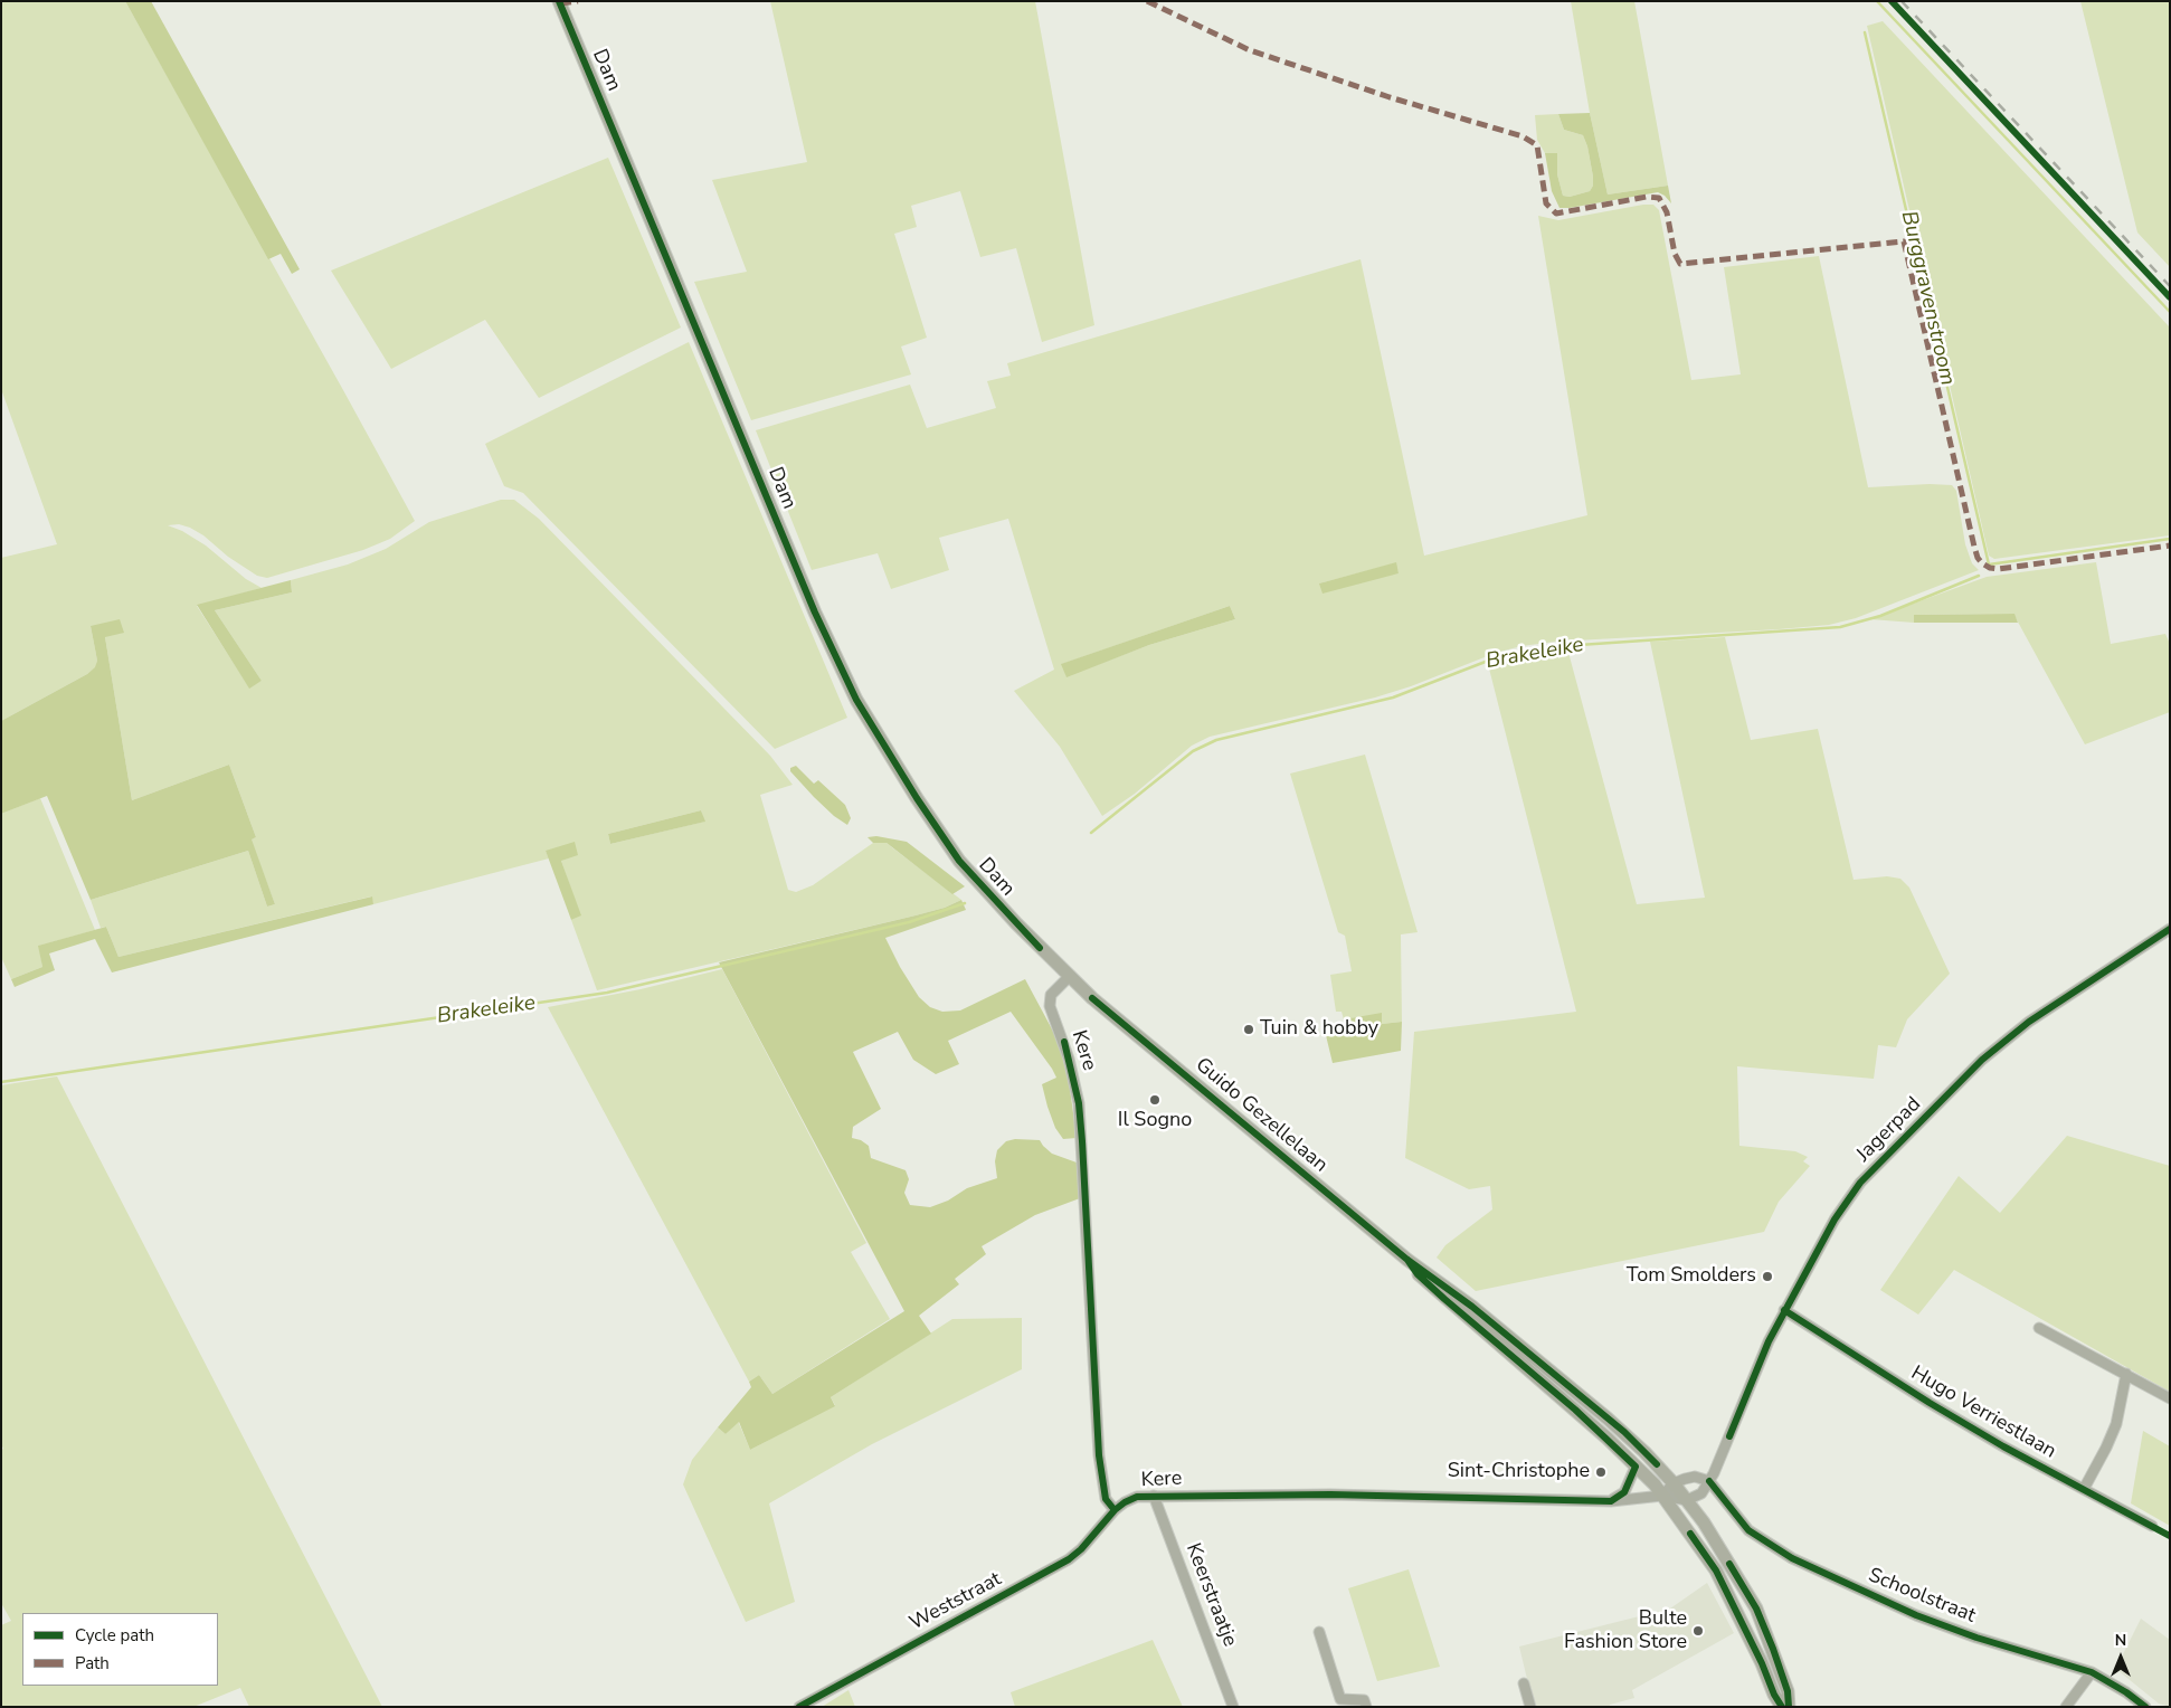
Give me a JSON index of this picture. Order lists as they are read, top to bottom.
{
  "streets": {
    "main road": ["Dam", "Guido Gezellelaan"],
    "street": [
      "Kere",
      "Jagerpad",
      "Hugo Verriestlaan",
      "Keerstraatje",
      "Schoolstraat",
      "Weststraat"
    ]
  },
  "crossings": [
    ["Dam", "Kere"],
    ["Dam", "Guido Gezellelaan"],
    ["Kere", "Guido Gezellelaan"],
    ["Kere", "Keerstraatje"],
    ["Kere", "Weststraat"],
    ["Jagerpad", "Hugo Verriestlaan"],
    ["Jagerpad", "Schoolstraat"]
  ],
  "water": ["Burggravenstroom", "Brakeleike"],
  "places": [
    "Tuin & hobby",
    "Il Sogno",
    "Tom Smolders",
    "Sint-Christophe",
    "Bulte Fashion Store"
  ],
  "legend": ["Cycle path", "Path"],
  "north": "top"
}
